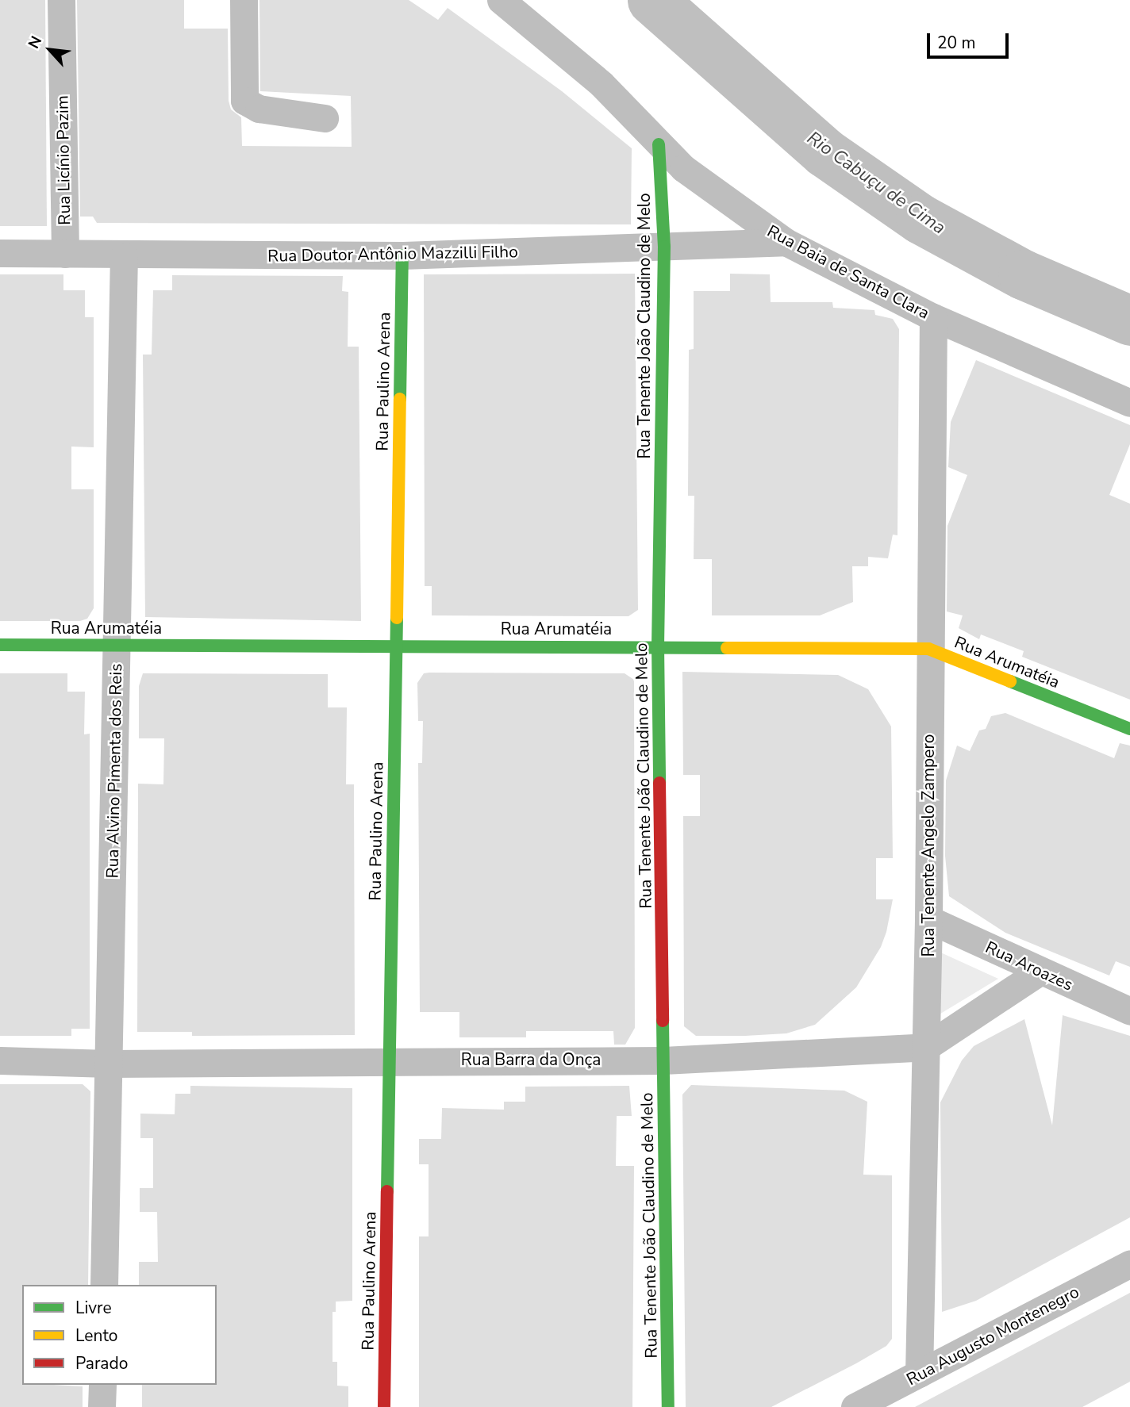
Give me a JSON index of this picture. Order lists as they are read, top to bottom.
{
  "streets": {
    "street": [
      "Rua Licínio Pazim",
      "Rua Doutor Antônio Mazzilli Filho",
      "Rua Baia de Santa Clara",
      "Rua Tenente João Claudino de Melo",
      "Rua Paulino Arena",
      "Rua Arumatéia",
      "Rua Alvino Pimenta dos Reis",
      "Rua Tenente Angelo Zampero",
      "Rua Aroazes",
      "Rua Barra da Onça",
      "Rua Augusto Montenegro"
    ]
  },
  "crossings": [
    ["Rua Licínio Pazim", "Rua Doutor Antônio Mazzilli Filho"],
    ["Rua Doutor Antônio Mazzilli Filho", "Rua Baia de Santa Clara"],
    ["Rua Doutor Antônio Mazzilli Filho", "Rua Tenente João Claudino de Melo"],
    ["Rua Doutor Antônio Mazzilli Filho", "Rua Paulino Arena"],
    ["Rua Doutor Antônio Mazzilli Filho", "Rua Alvino Pimenta dos Reis"],
    ["Rua Baia de Santa Clara", "Rua Tenente João Claudino de Melo"],
    ["Rua Baia de Santa Clara", "Rua Tenente Angelo Zampero"],
    ["Rua Tenente João Claudino de Melo", "Rua Arumatéia"],
    ["Rua Tenente João Claudino de Melo", "Rua Barra da Onça"],
    ["Rua Paulino Arena", "Rua Arumatéia"],
    ["Rua Paulino Arena", "Rua Barra da Onça"],
    ["Rua Arumatéia", "Rua Alvino Pimenta dos Reis"],
    ["Rua Arumatéia", "Rua Tenente Angelo Zampero"],
    ["Rua Alvino Pimenta dos Reis", "Rua Barra da Onça"],
    ["Rua Tenente Angelo Zampero", "Rua Aroazes"],
    ["Rua Tenente Angelo Zampero", "Rua Barra da Onça"],
    ["Rua Tenente Angelo Zampero", "Rua Augusto Montenegro"]
  ],
  "water": ["Rio Cabuçu de Cima"],
  "legend": ["Livre", "Lento", "Parado"],
  "scale_bar": "20 m",
  "north": "top left"
}
